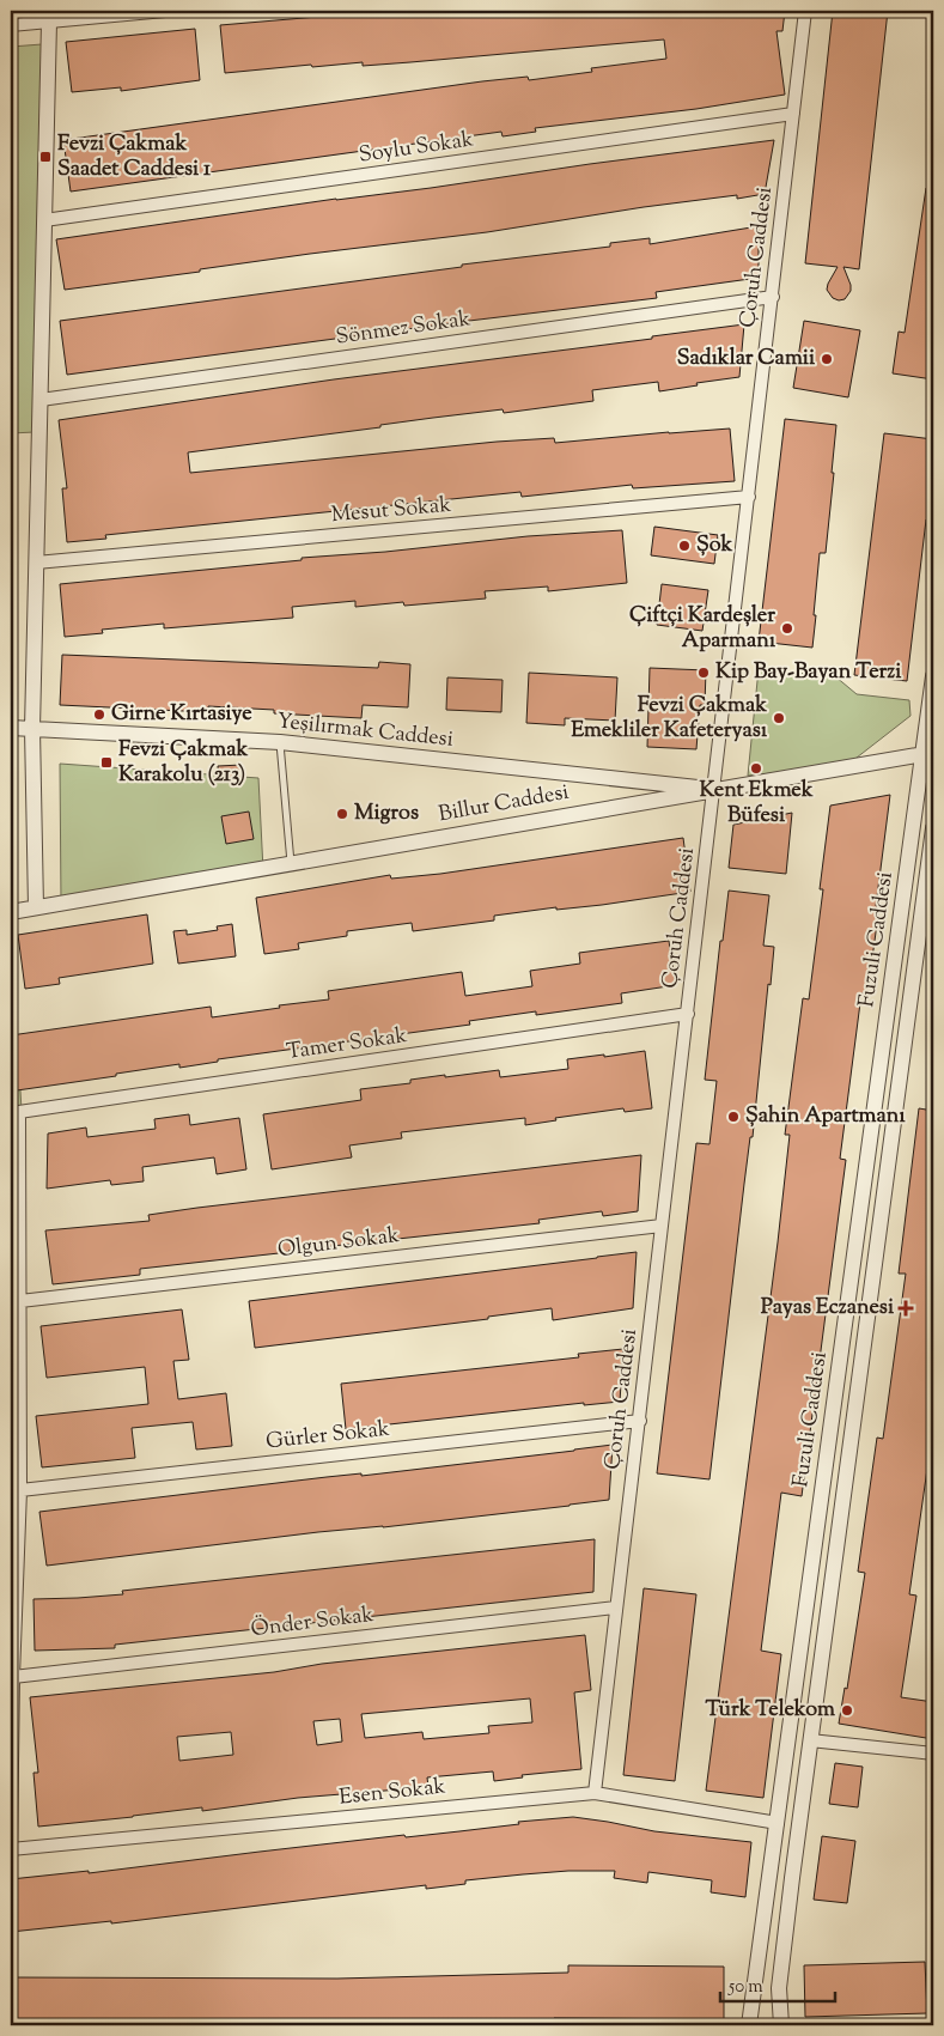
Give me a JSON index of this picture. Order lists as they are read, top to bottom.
{
  "streets": {
    "street": [
      "Soylu Sokak",
      "Çoruh Caddesi",
      "Sönmez Sokak",
      "Mesut Sokak",
      "Yeşilırmak Caddesi",
      "Billur Caddesi",
      "Fuzuli Caddesi",
      "Tamer Sokak",
      "Olgun Sokak",
      "Gürler Sokak",
      "Önder Sokak",
      "Esen Sokak"
    ]
  },
  "crossings": [
    ["Soylu Sokak", "Çoruh Caddesi"],
    ["Çoruh Caddesi", "Sönmez Sokak"],
    ["Çoruh Caddesi", "Mesut Sokak"],
    ["Çoruh Caddesi", "Yeşilırmak Caddesi"],
    ["Çoruh Caddesi", "Billur Caddesi"],
    ["Çoruh Caddesi", "Tamer Sokak"],
    ["Çoruh Caddesi", "Olgun Sokak"],
    ["Çoruh Caddesi", "Gürler Sokak"],
    ["Çoruh Caddesi", "Önder Sokak"],
    ["Çoruh Caddesi", "Esen Sokak"],
    ["Yeşilırmak Caddesi", "Billur Caddesi"],
    ["Billur Caddesi", "Fuzuli Caddesi"],
    ["Fuzuli Caddesi", "Esen Sokak"]
  ],
  "places": {
    "transit": ["Fevzi Çakmak Saadet Caddesi 1", "Fevzi Çakmak Karakolu (213)"],
    "other": [
      "Sadıklar Camii",
      "Şok",
      "Çiftçi Kardeşler Aparmanı",
      "Kip Bay-Bayan Terzi",
      "Girne Kırtasiye",
      "Fevzi Çakmak Emekliler Kafeteryası",
      "Kent Ekmek Büfesi",
      "Migros",
      "Şahin Apartmanı",
      "Türk Telekom"
    ],
    "health": ["Payas Eczanesi"]
  },
  "scale_bar": "50 m"
}
